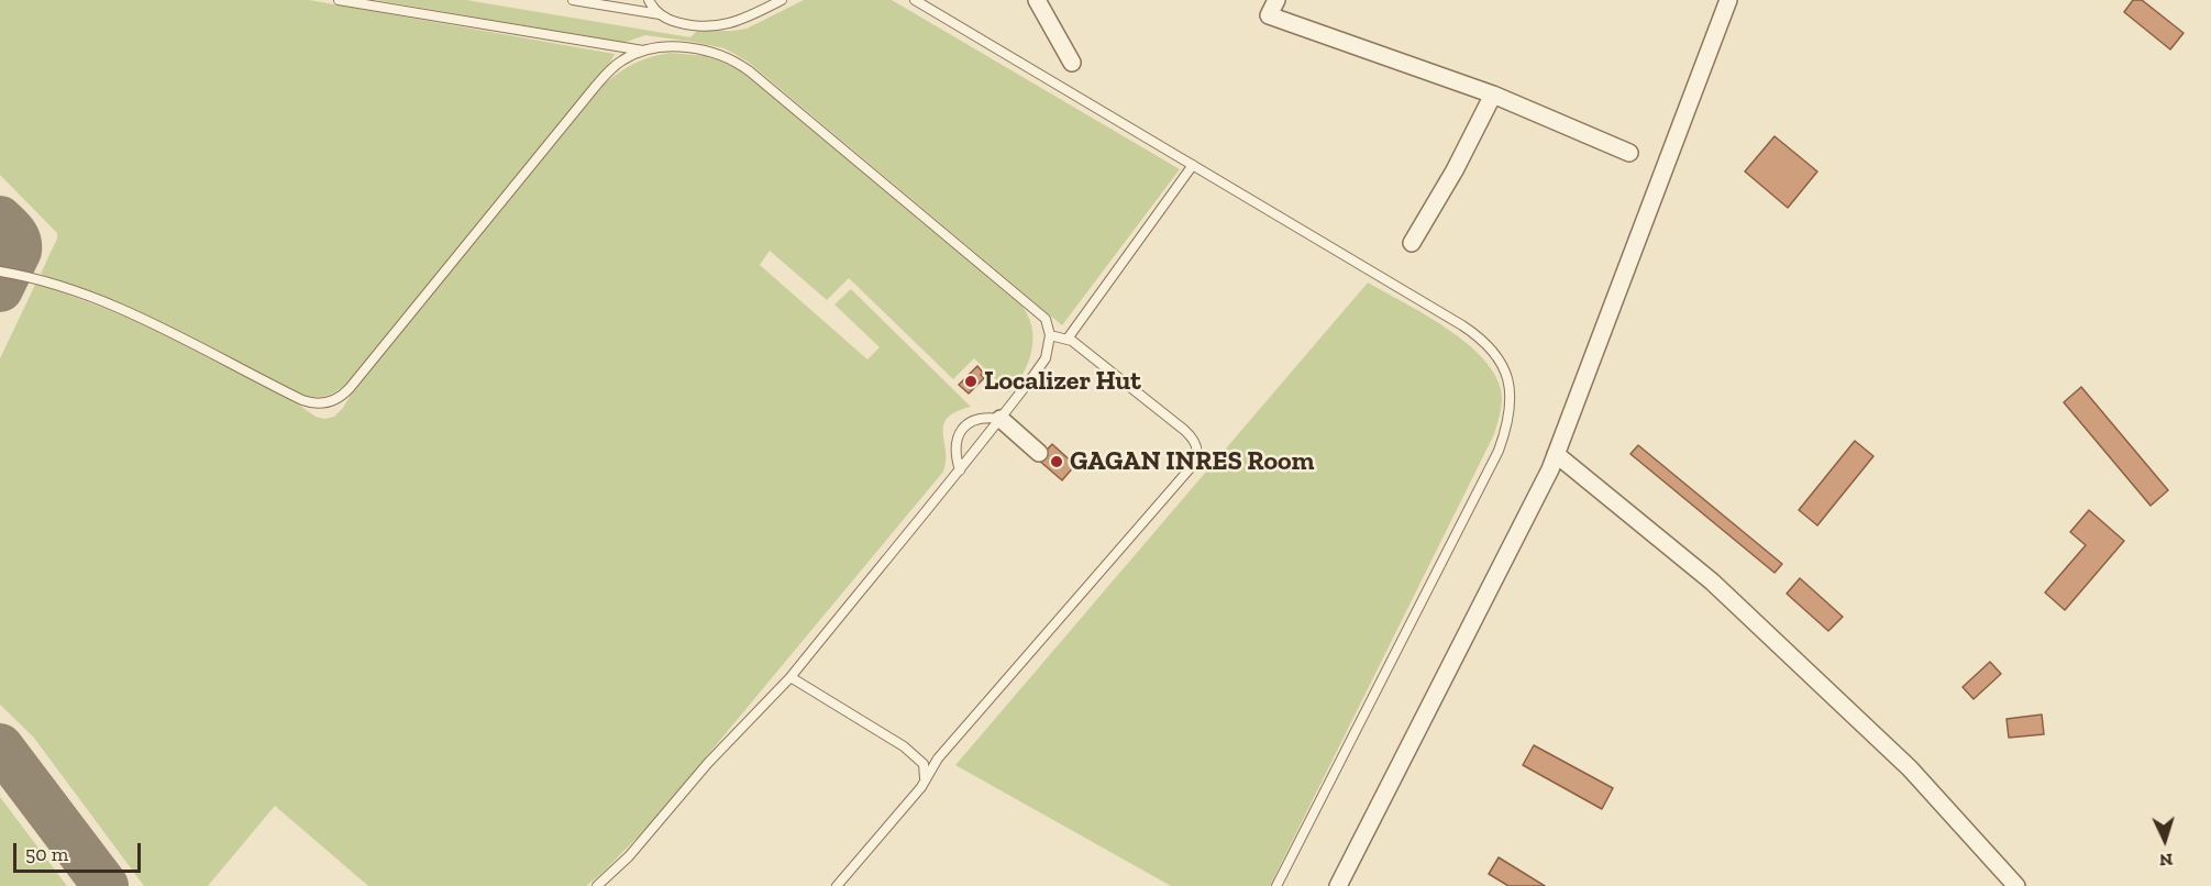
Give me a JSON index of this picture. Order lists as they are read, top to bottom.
{
  "places": ["Localizer Hut", "GAGAN INRES Room"],
  "scale_bar": "50 m",
  "north": "bottom"
}
